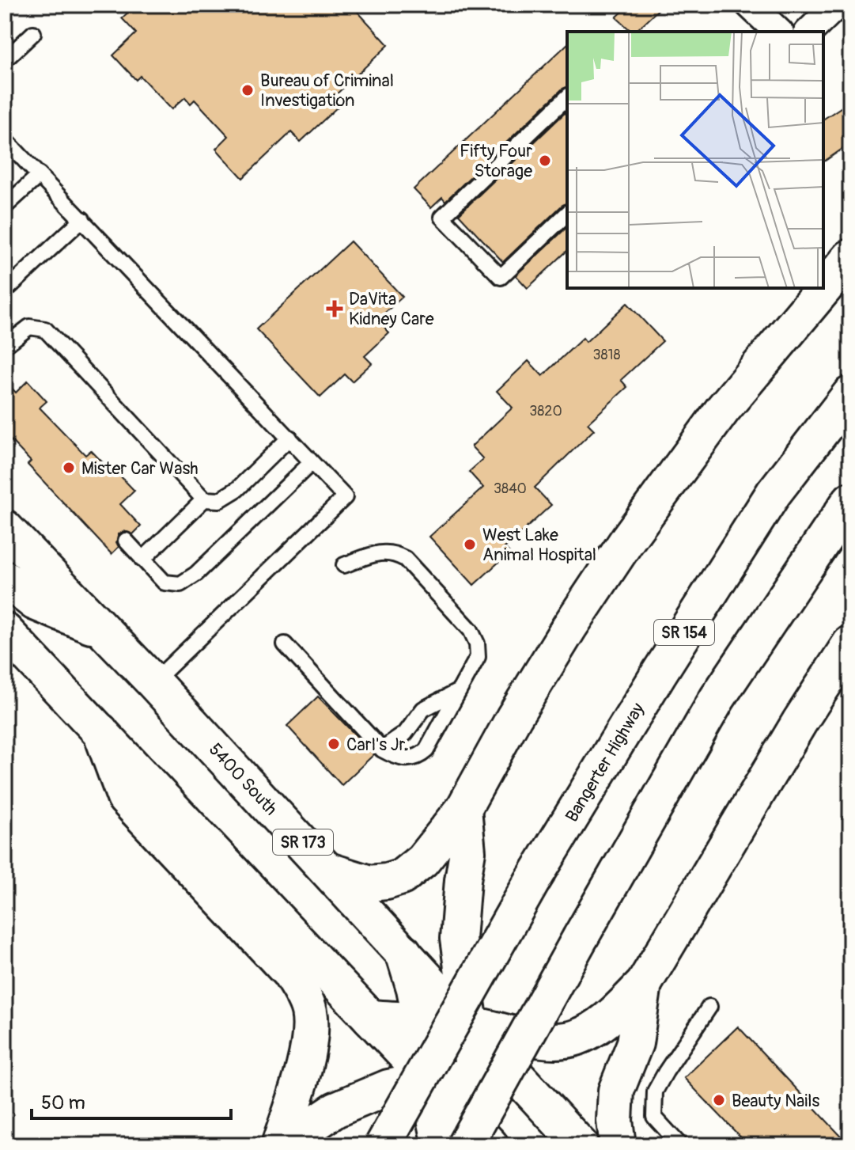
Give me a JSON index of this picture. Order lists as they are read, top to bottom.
{
  "streets": {
    "main road": [
      "SR 154",
      "Bangerter Highway",
      "5400 South",
      "SR 173"
    ]
  },
  "places": {
    "other": [
      "Bureau of Criminal Investigation",
      "Fifty Four Storage",
      "Mister Car Wash",
      "West Lake Animal Hospital",
      "Carl's Jr.",
      "Beauty Nails"
    ],
    "health": ["DaVita Kidney Care"]
  },
  "house_numbers": ["3818", "3820", "3840"],
  "scale_bar": "50 m"
}
